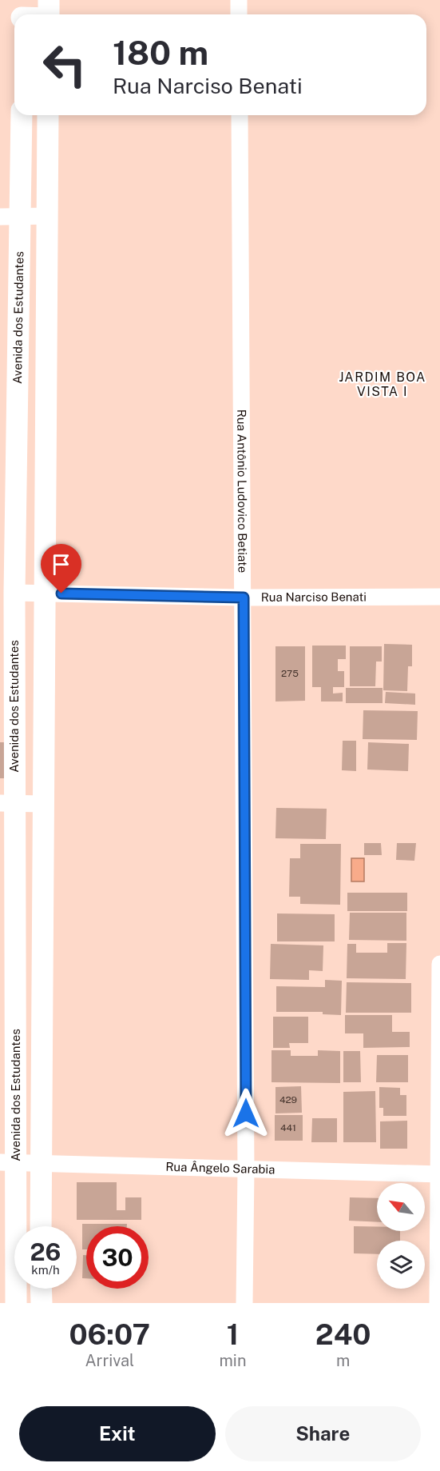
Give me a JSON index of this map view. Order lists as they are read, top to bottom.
{
  "streets": {
    "street": [
      "Avenida dos Estudantes",
      "Rua Antônio Ludovico Betiate",
      "Rua Narciso Benati",
      "Rua Ângelo Sarabia"
    ]
  },
  "crossings": [
    ["Avenida dos Estudantes", "Rua Narciso Benati"],
    ["Avenida dos Estudantes", "Rua Ângelo Sarabia"],
    ["Rua Antônio Ludovico Betiate", "Rua Narciso Benati"],
    ["Rua Antônio Ludovico Betiate", "Rua Ângelo Sarabia"]
  ],
  "districts": ["JARDIM BOA VISTA I"],
  "house_numbers": ["275", "429", "441"],
  "north": "top left",
  "page": {
    "turn": ["180 m", "Rua Narciso Benati"],
    "speed": "26 km/h",
    "limit": "30",
    "eta": [
      "06:07",
      "Arrival",
      "1",
      "min",
      "240",
      "m"
    ],
    "buttons": ["Exit", "Share"]
  }
}
